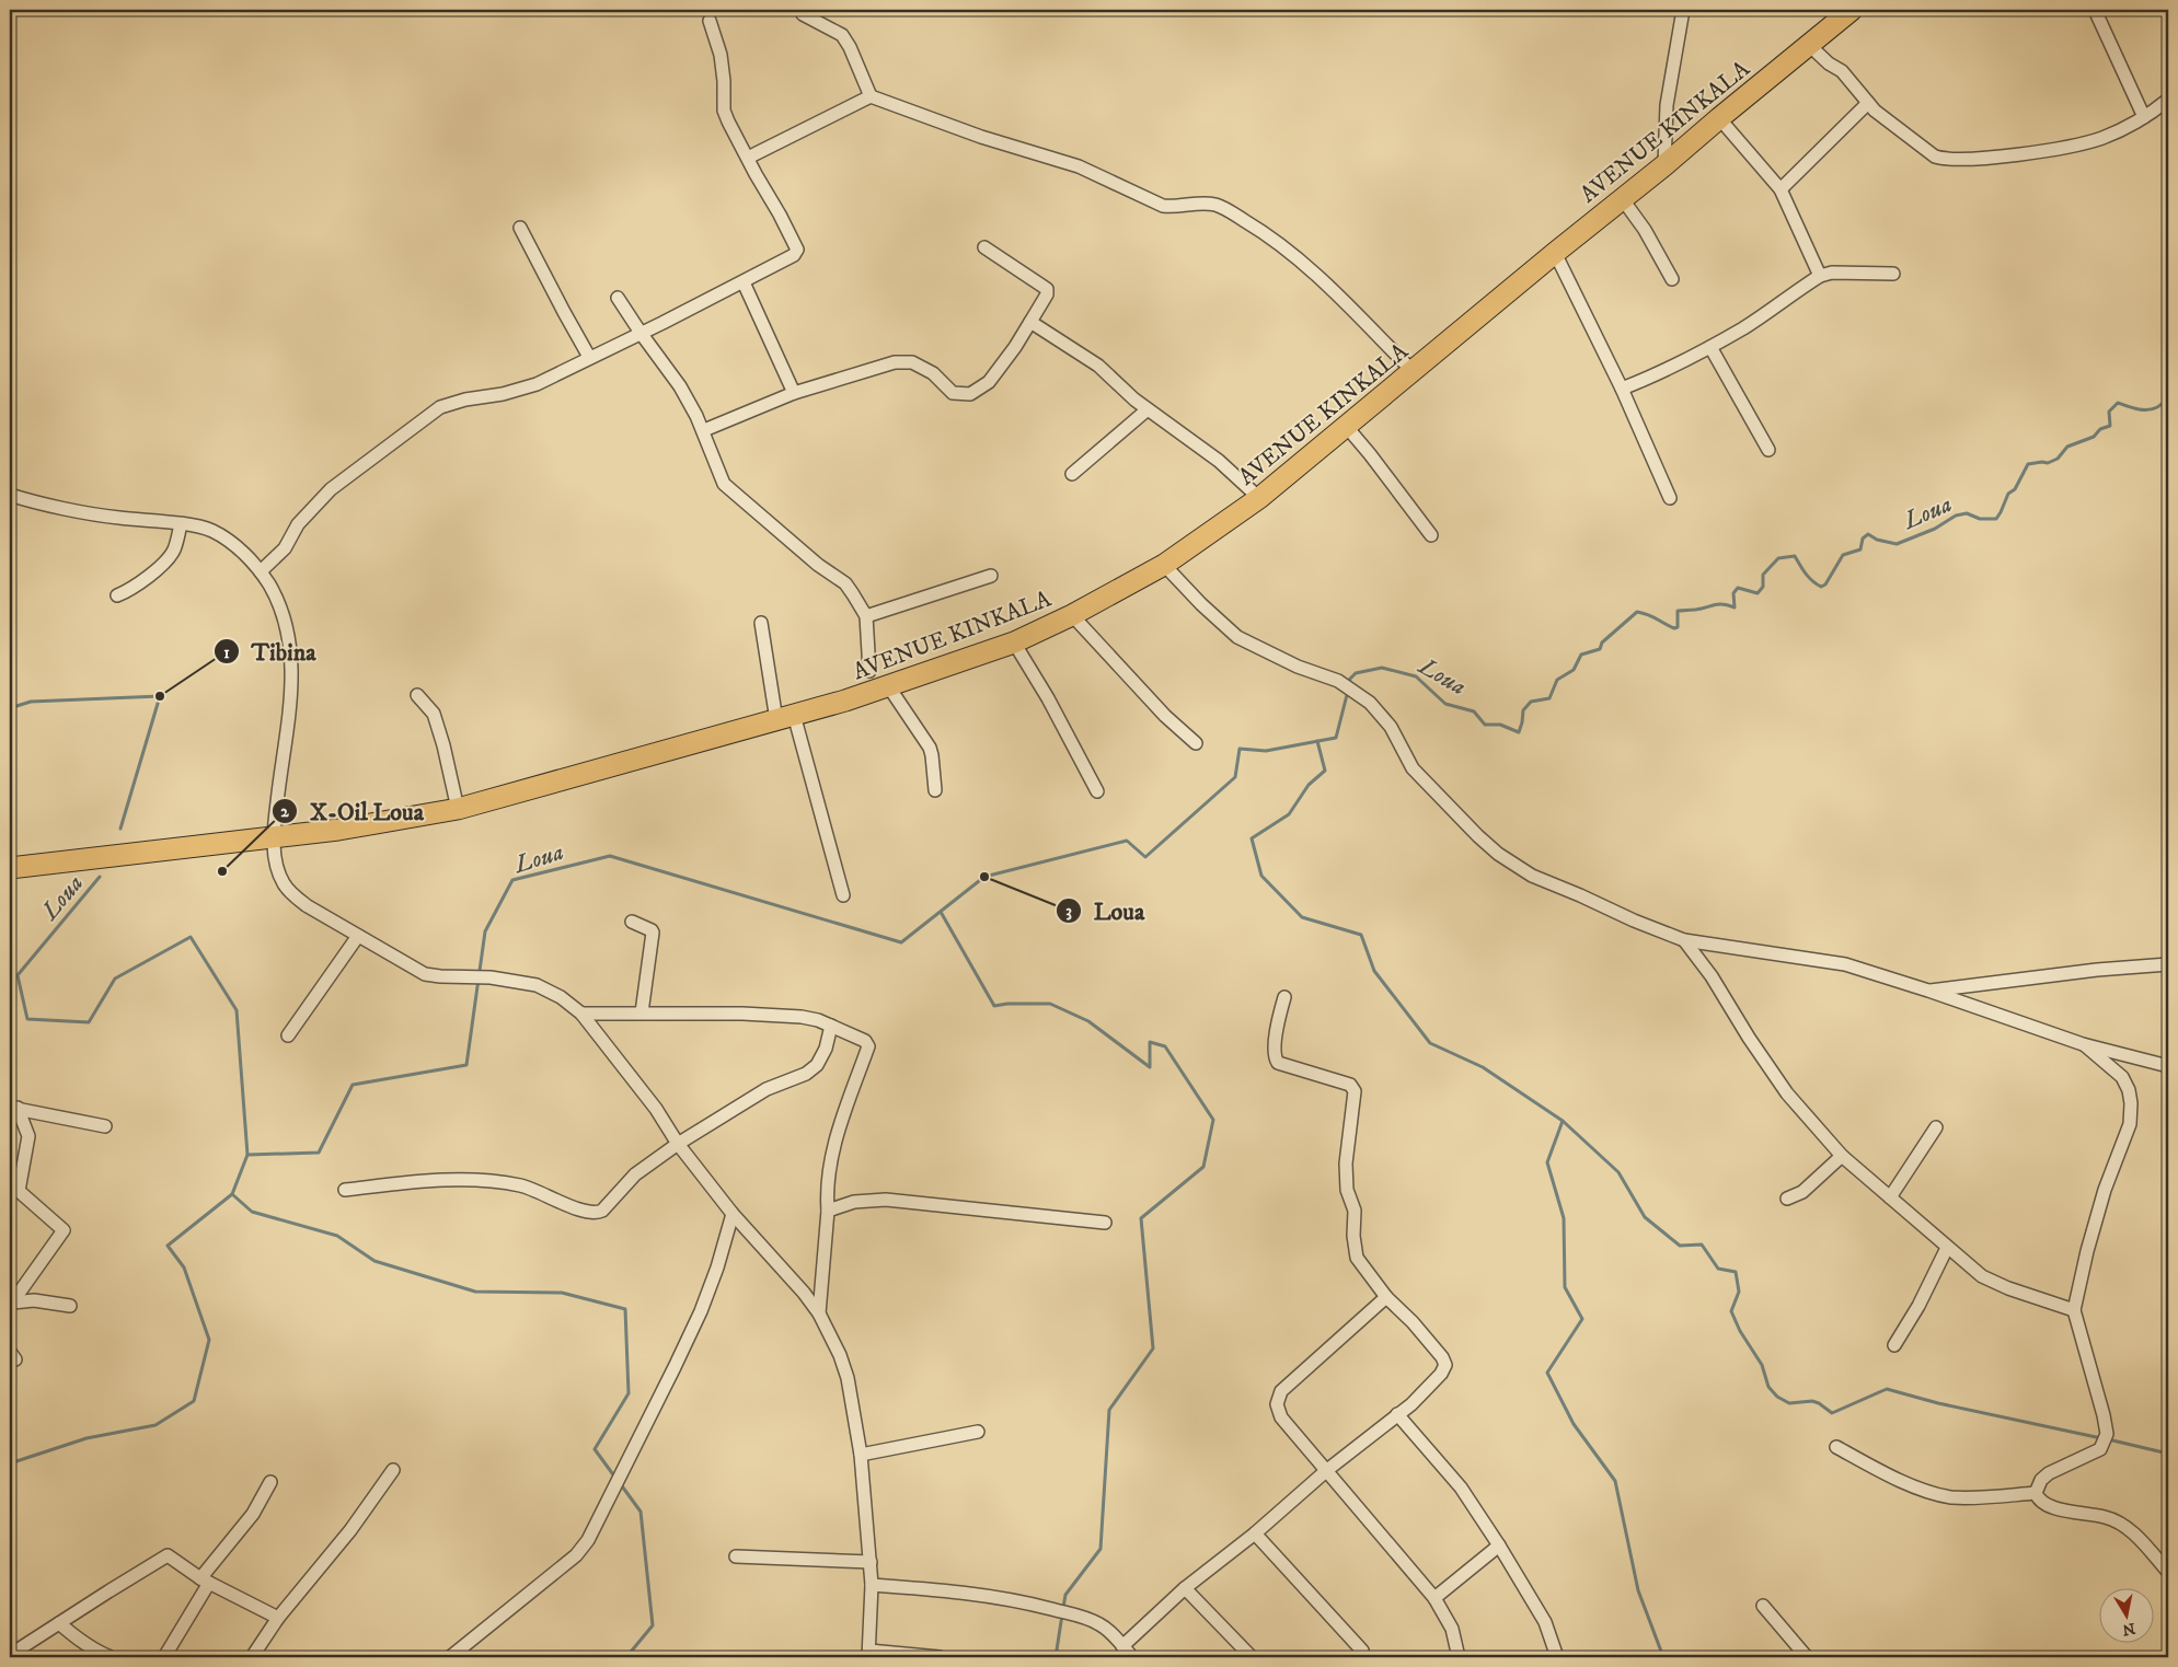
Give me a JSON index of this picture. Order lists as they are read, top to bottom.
{
  "streets": {
    "main road": ["AVENUE KINKALA"]
  },
  "water": ["Loua"],
  "places": ["Tibina", "X-Oil Loua", "Loua"],
  "north": "bottom"
}
